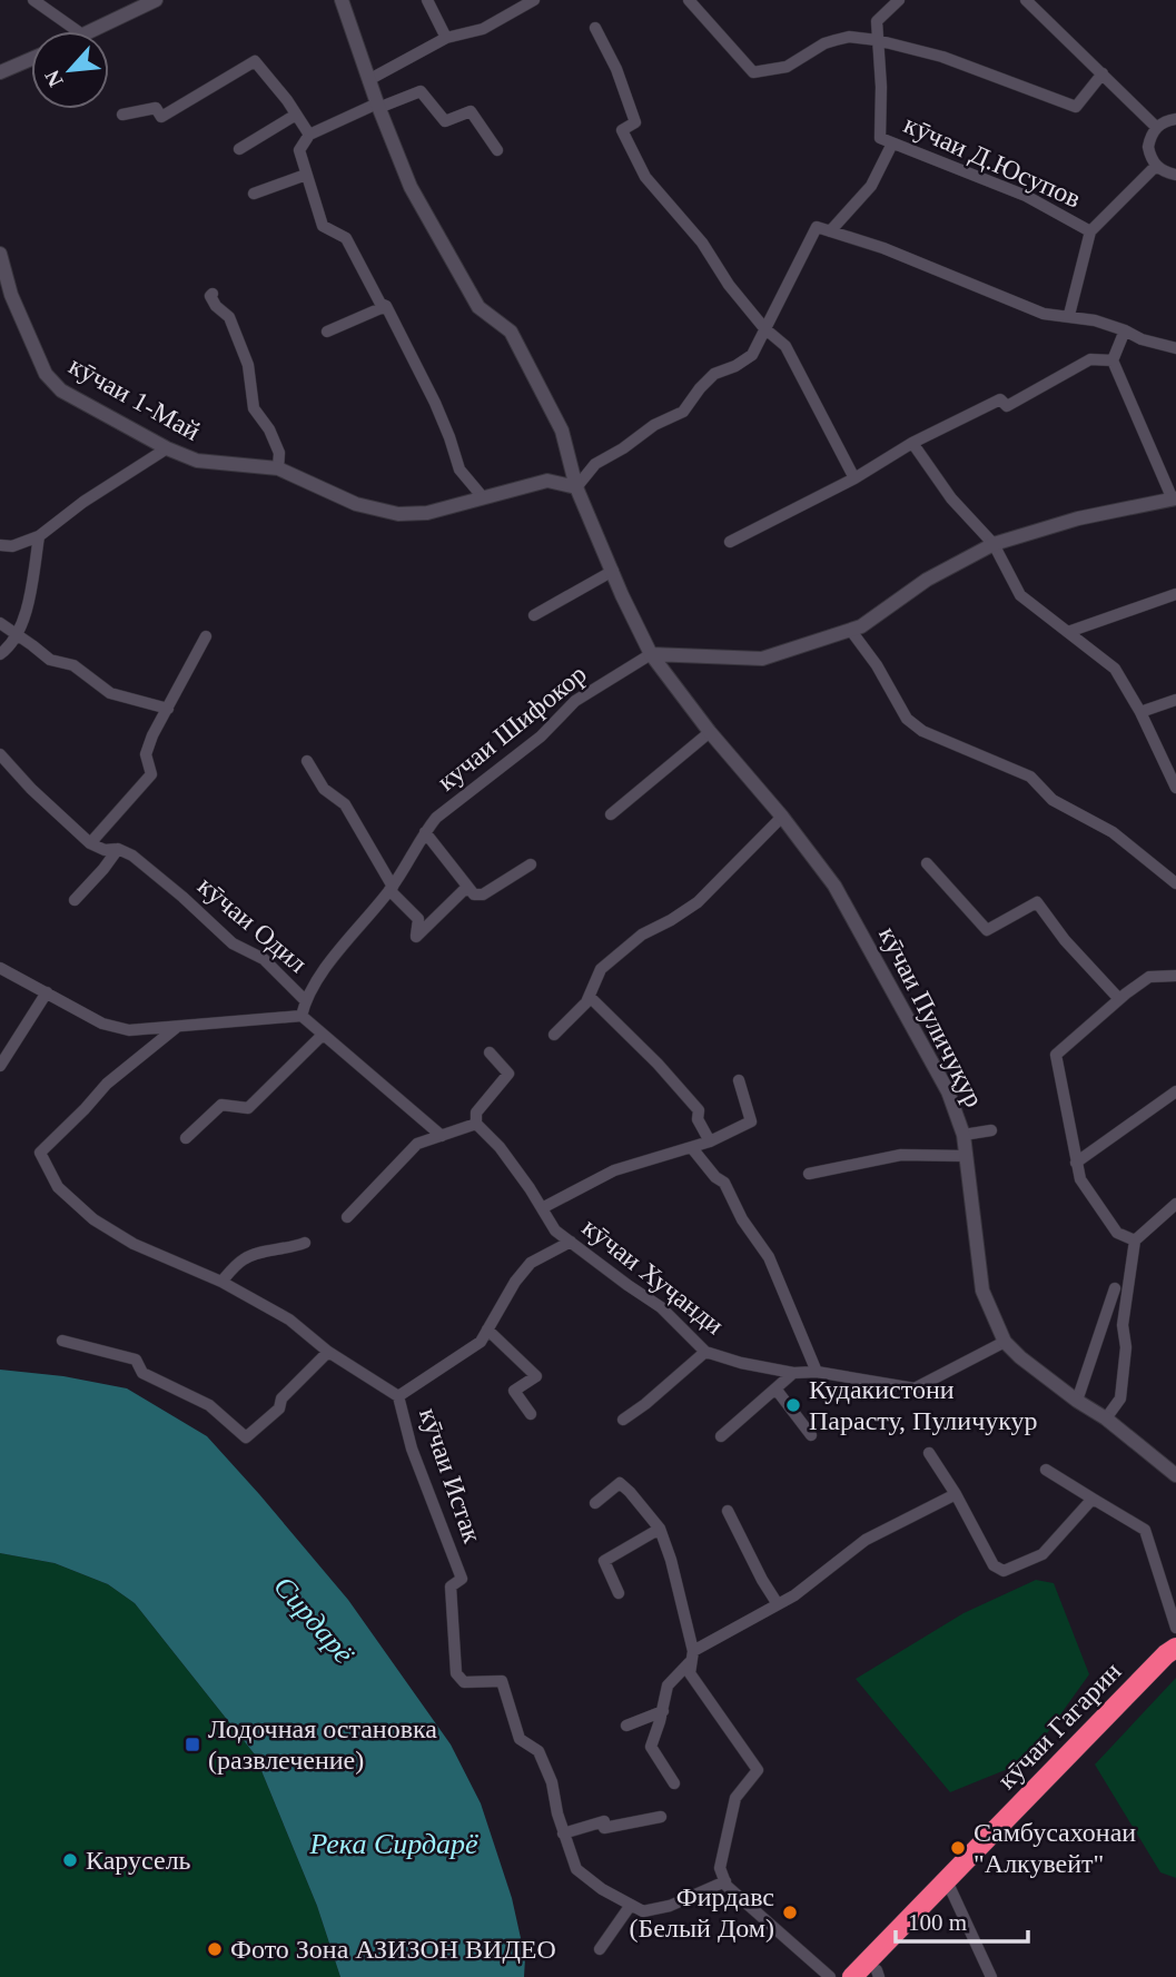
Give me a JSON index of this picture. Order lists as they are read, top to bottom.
{
  "streets": {
    "highway": ["кӯчаи Гагарин"],
    "street": [
      "кӯчаи Д.Юсупов",
      "кӯчаи 1-Май",
      "кучаи Шифокор",
      "кӯчаи Одил",
      "кӯчаи Пуличуқур",
      "кӯчаи Хуҷанди",
      "кӯчаи Истак"
    ]
  },
  "crossings": [
    ["кӯчаи 1-Май", "кӯчаи Пуличуқур"],
    ["кучаи Шифокор", "кӯчаи Одил"],
    ["кучаи Шифокор", "кӯчаи Пуличуқур"],
    ["кӯчаи Одил", "кӯчаи Истак"],
    ["кӯчаи Пуличуқур", "кӯчаи Хуҷанди"]
  ],
  "water": ["Сирдарё", "Река Сирдарё"],
  "places": {
    "other": [
      "Кудакистони Парасту, Пуличукур",
      "Самбусахонаи \"Алкувейт\"",
      "Карусель",
      "Фирдавс (Белый Дом)",
      "Фото Зона АЗИЗОН ВИДЕО"
    ],
    "transit": ["Лодочная остановка (развлечение)"]
  },
  "scale_bar": "100 m",
  "north": "bottom left"
}
